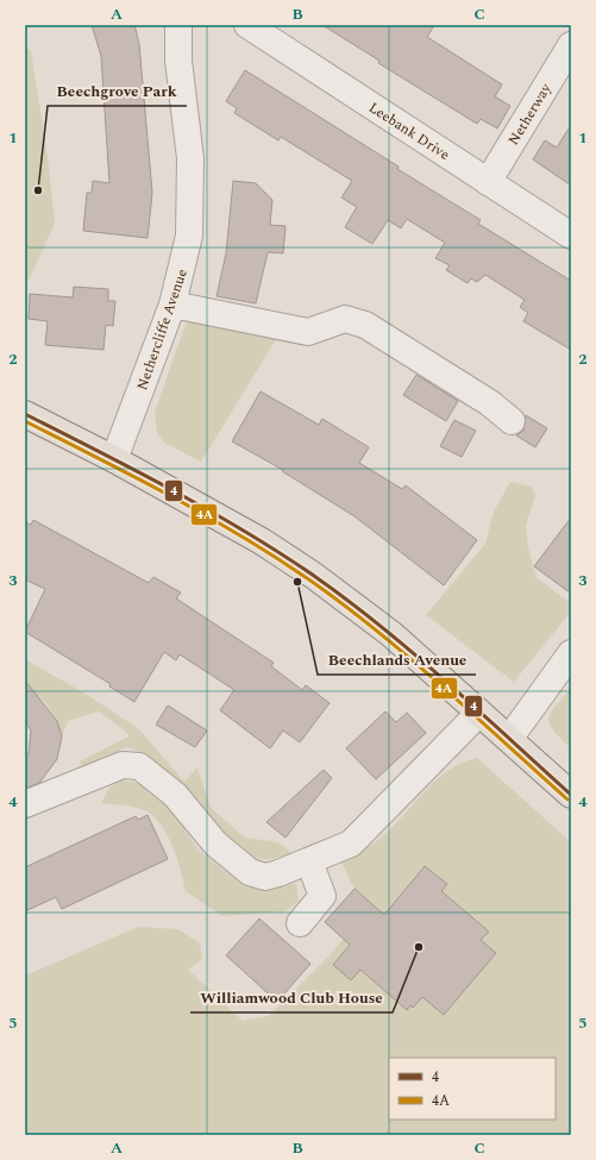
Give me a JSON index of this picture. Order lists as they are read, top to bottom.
{
  "streets": {
    "street": ["Netherway", "Leebank Drive", "Nethercliffe Avenue"]
  },
  "crossings": [
    ["Netherway", "Leebank Drive"]
  ],
  "places": ["Beechgrove Park", "Beechlands Avenue", "Williamwood Club House"],
  "lines": ["transit line 4", "transit line 4A"],
  "legend": ["4", "4A"],
  "grid": {
    "columns": ["A", "B", "C"],
    "rows": [
      "1",
      "2",
      "3",
      "4",
      "5"
    ]
  }
}
